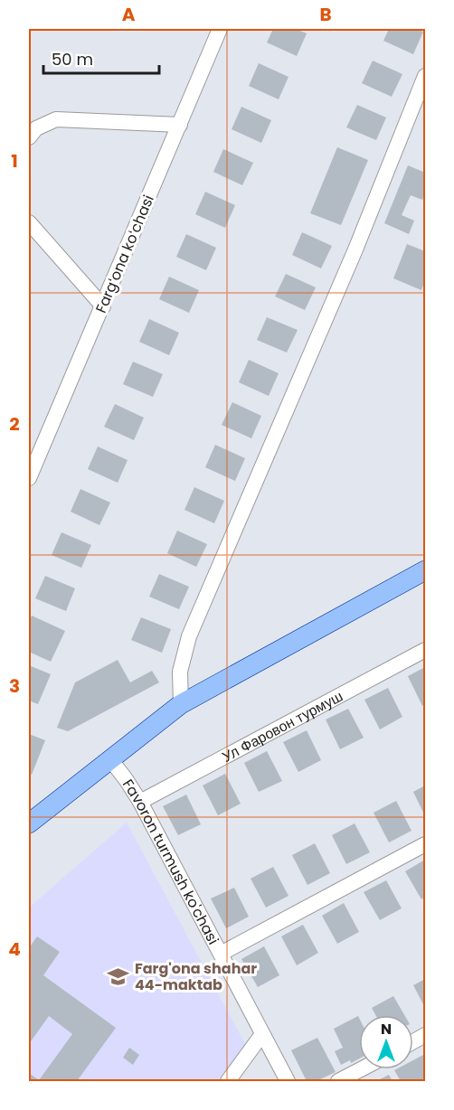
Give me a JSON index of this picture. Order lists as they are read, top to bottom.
{
  "streets": {
    "street": ["Fargʻona koʻchasi", "Ул Фаровон турмуш", "Favoron turmush ko'chasi"]
  },
  "crossings": [
    ["Ул Фаровон турмуш", "Favoron turmush ko'chasi"]
  ],
  "places": {
    "school or university": ["Farg'ona shahar 44-maktab"]
  },
  "scale_bar": "50 m",
  "north": "top",
  "grid": {
    "columns": ["A", "B"],
    "rows": [
      "1",
      "2",
      "3",
      "4"
    ]
  }
}
